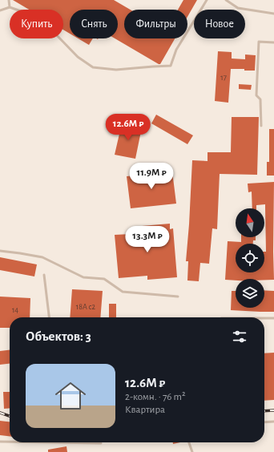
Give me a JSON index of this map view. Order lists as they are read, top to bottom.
{
  "house_numbers": ["17", "18А с2", "14"],
  "north": "top",
  "page": {
    "chip": [
      "Купить",
      "Снять",
      "Фильтры",
      "Новое"
    ],
    "price": ["12.6M ₽", "11.9M ₽", "13.3M ₽"],
    "heading": "Объектов: 3",
    "list": [
      {
        "name": "12.6M ₽",
        "note": "2-комн. · 76 m² · Квартира"
      }
    ]
  }
}
